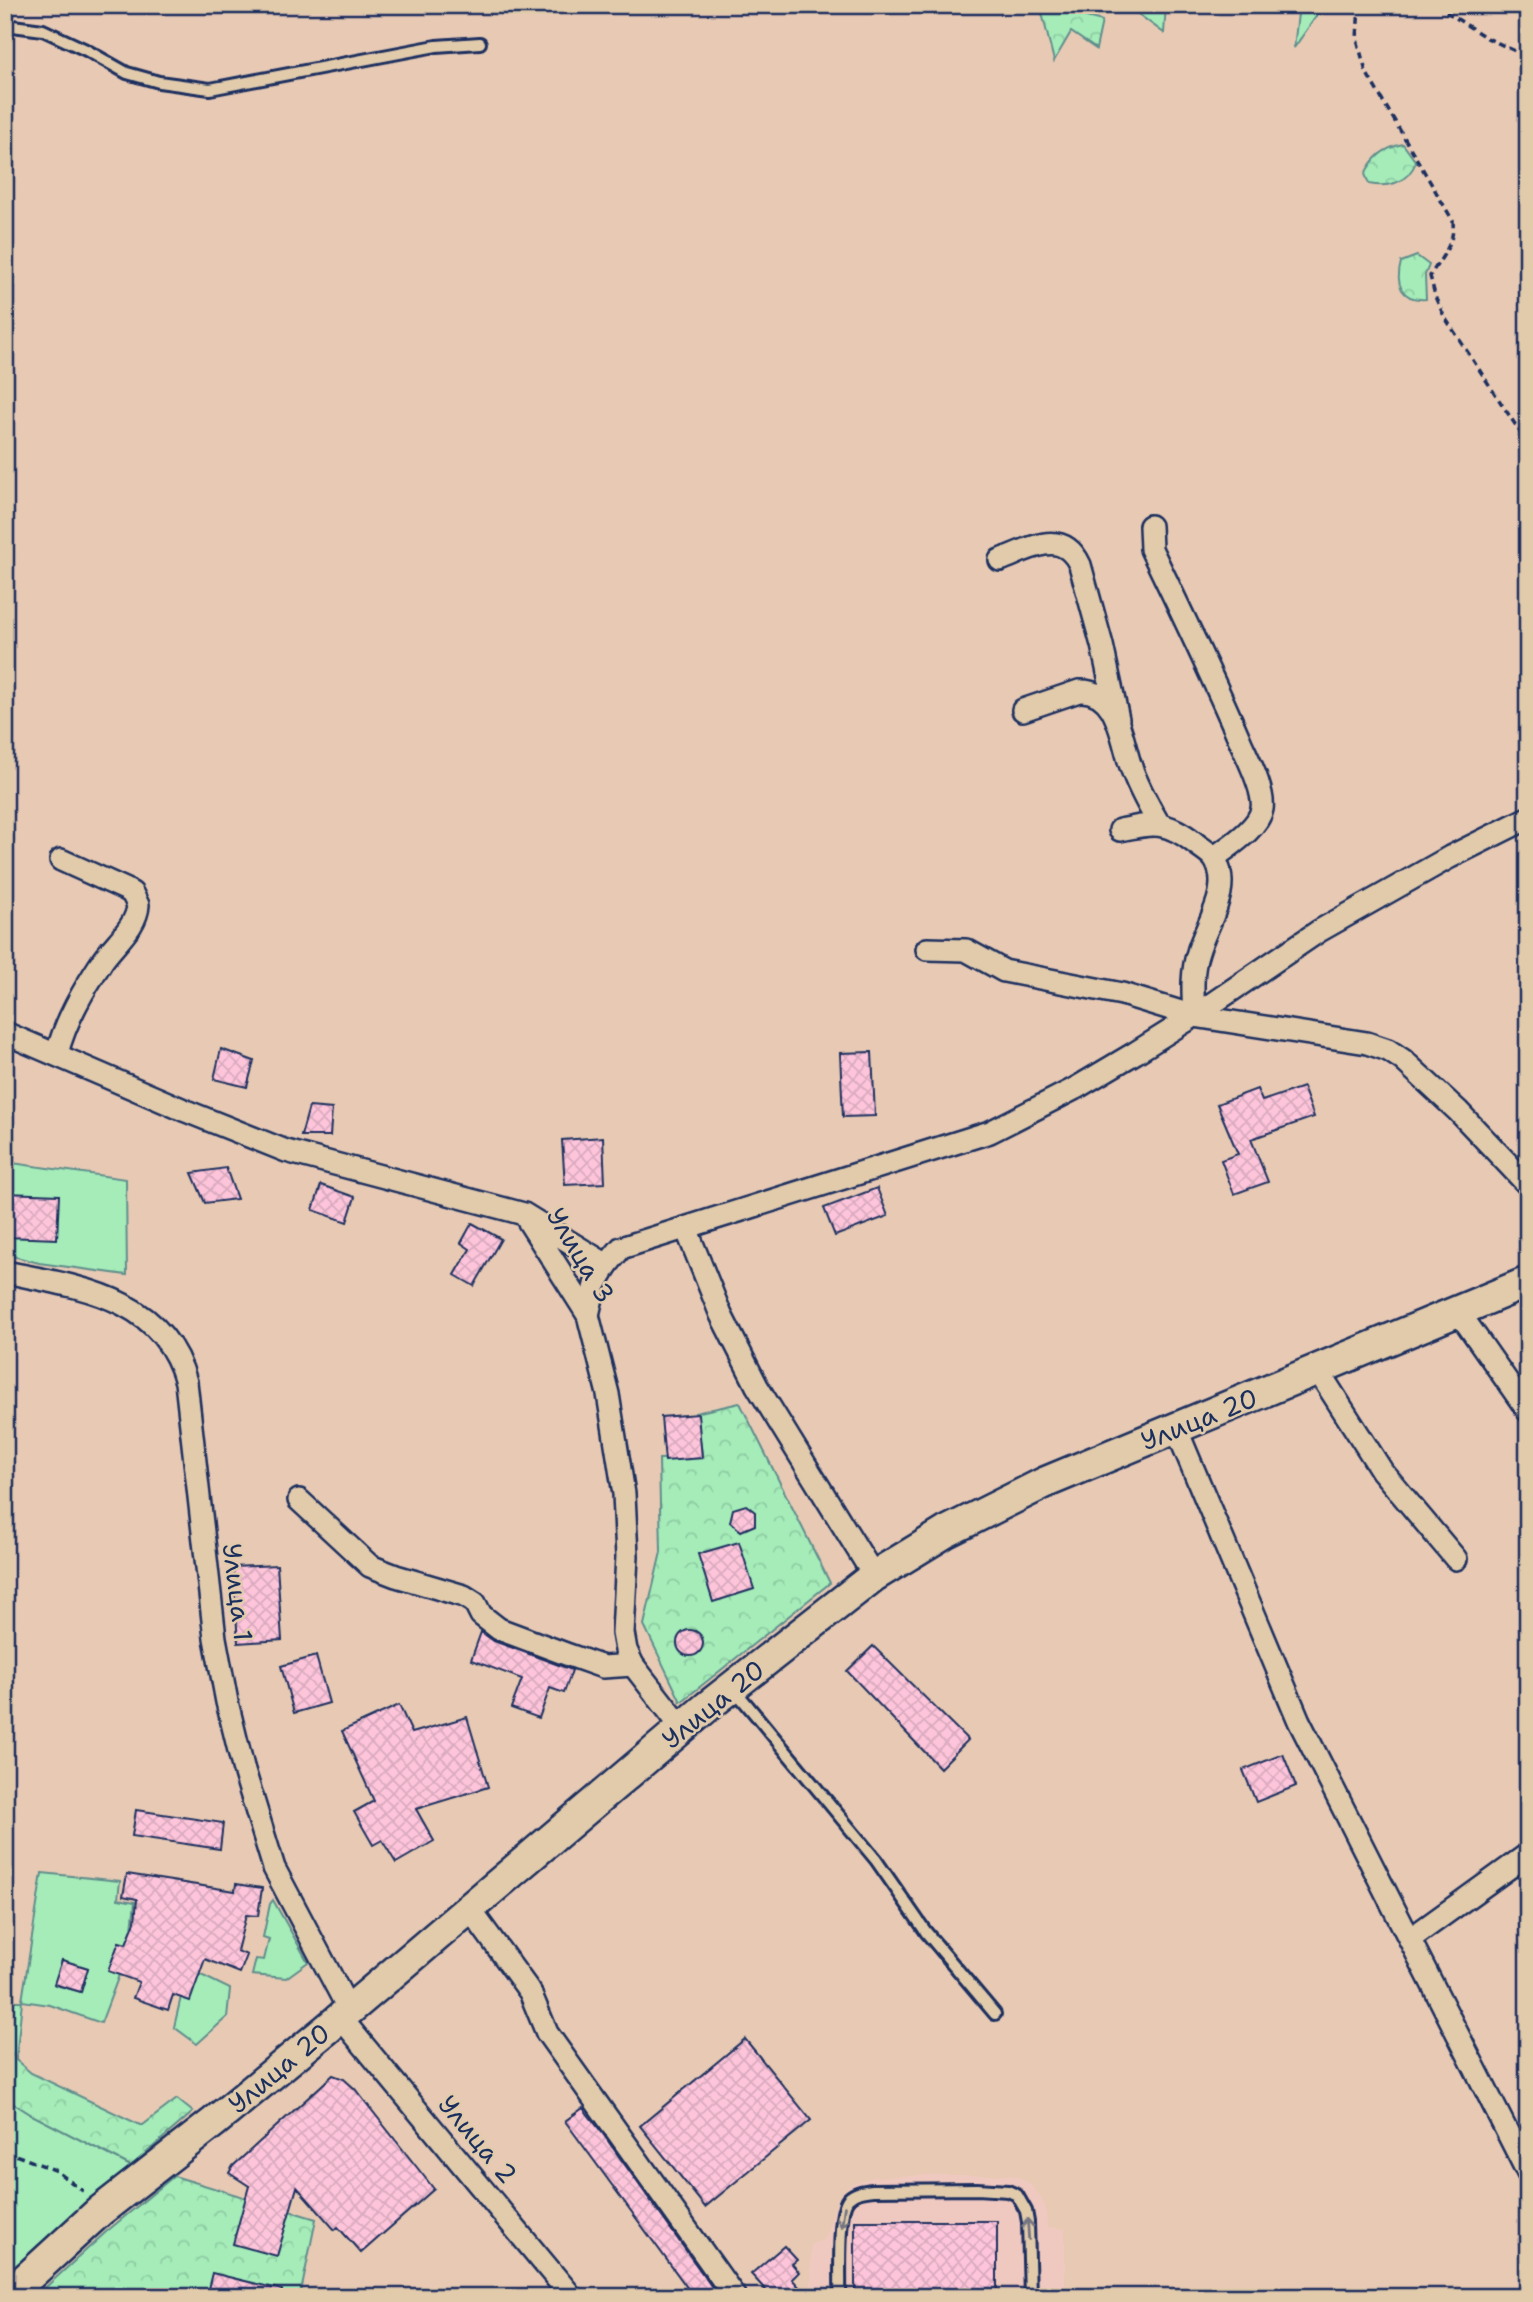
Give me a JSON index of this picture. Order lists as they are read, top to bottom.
{
  "streets": {
    "street": [
      "Улица 3",
      "Улица 20",
      "Улица 1",
      "Улица 2"
    ]
  },
  "crossings": [
    ["Улица 3", "Улица 20"],
    ["Улица 20", "Улица 1"],
    ["Улица 20", "Улица 2"],
    ["Улица 1", "Улица 2"]
  ]
}
